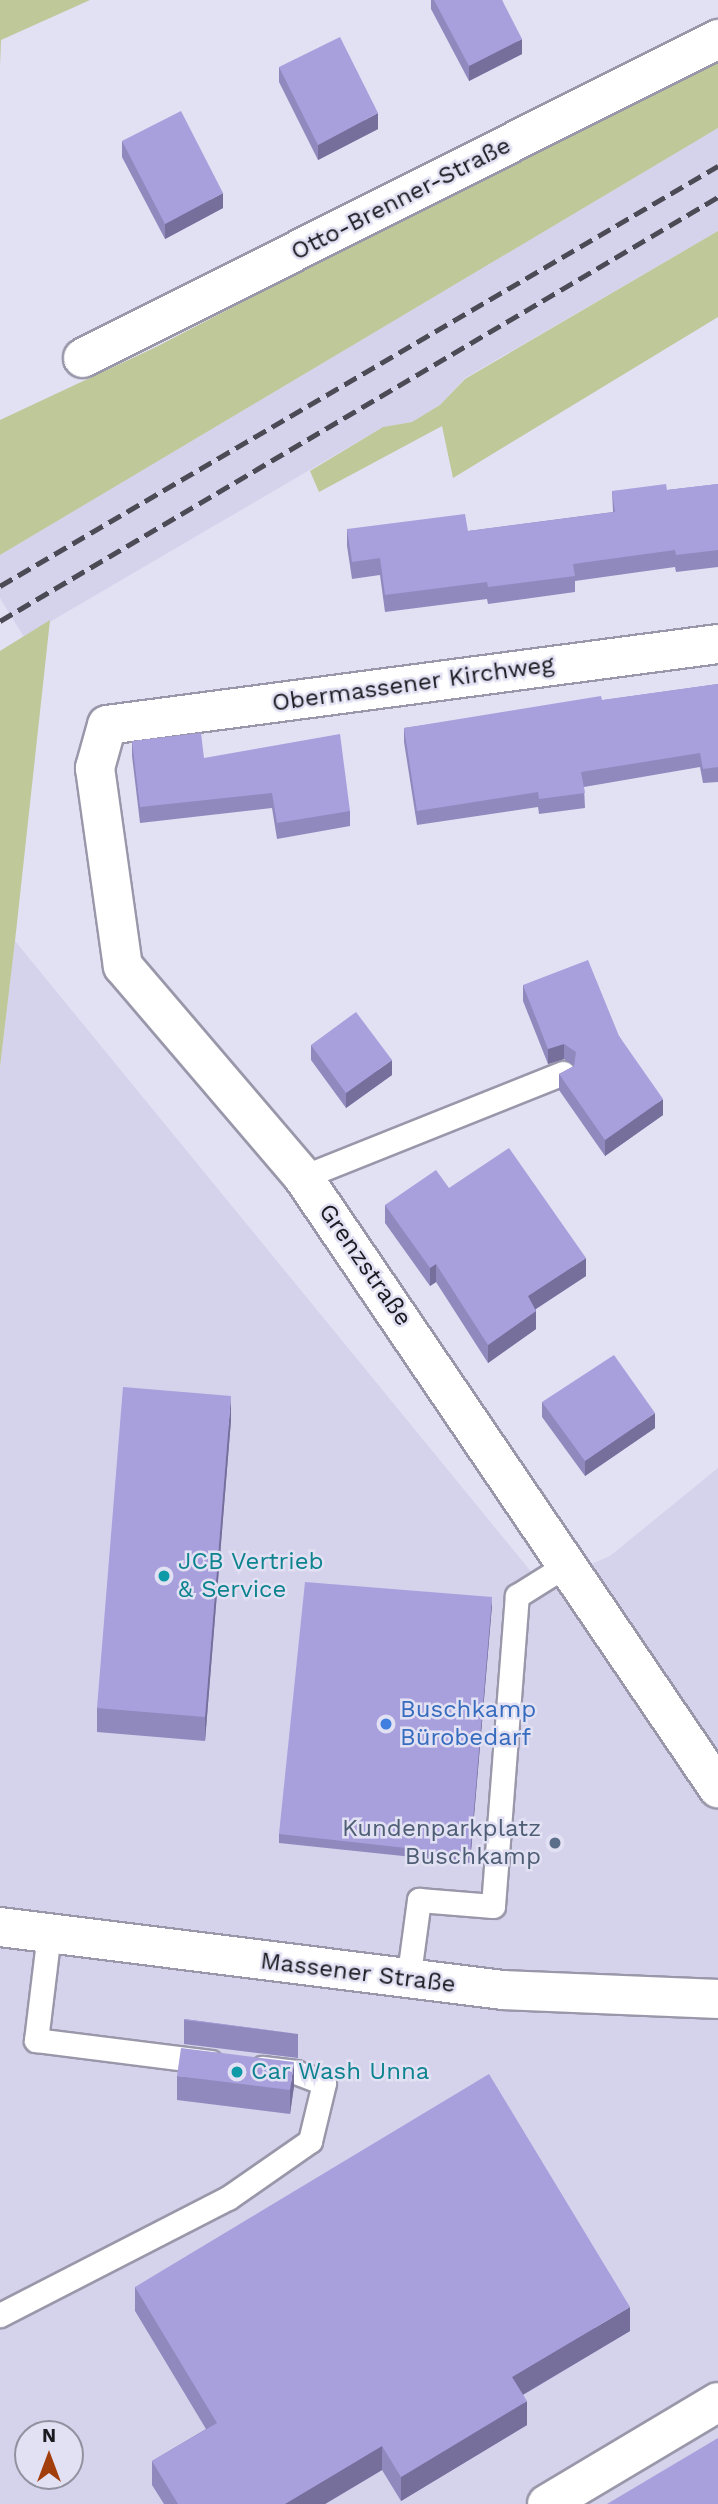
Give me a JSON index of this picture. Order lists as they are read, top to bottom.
{
  "streets": {
    "street": [
      "Otto-Brenner-Straße",
      "Obermassener Kirchweg",
      "Grenzstraße",
      "Massener Straße"
    ]
  },
  "crossings": [
    ["Obermassener Kirchweg", "Grenzstraße"]
  ],
  "places": [
    "JCB Vertrieb & Service",
    "Buschkamp Bürobedarf",
    "Kundenparkplatz Buschkamp",
    "Car Wash Unna"
  ],
  "north": "top"
}
